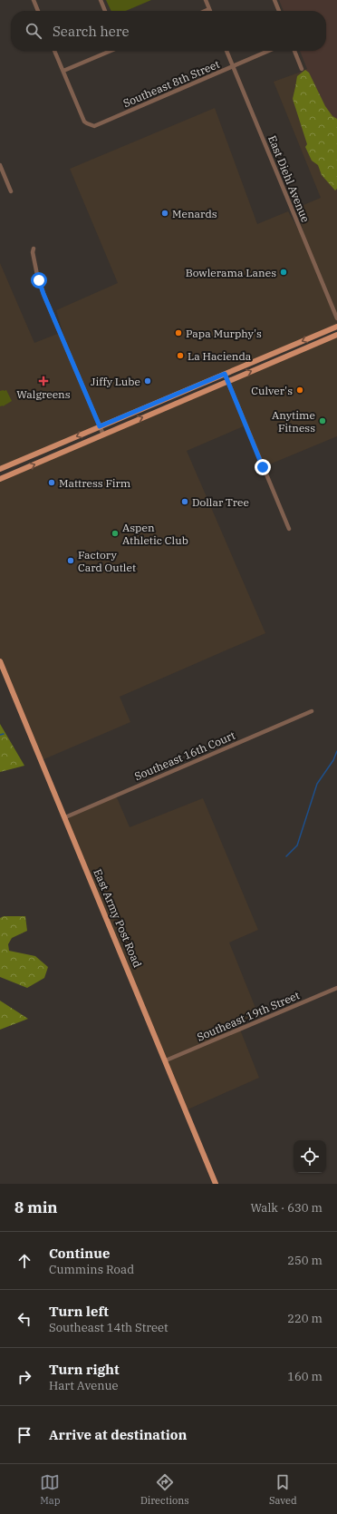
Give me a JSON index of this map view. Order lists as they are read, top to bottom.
{
  "streets": {
    "main road": ["East Army Post Road"],
    "street": [
      "Southeast 8th Street",
      "East Diehl Avenue",
      "Southeast 16th Court",
      "Southeast 19th Street"
    ]
  },
  "crossings": [
    ["Southeast 8th Street", "East Diehl Avenue"],
    ["Southeast 16th Court", "East Army Post Road"],
    ["East Army Post Road", "Southeast 19th Street"]
  ],
  "places": {
    "other": [
      "Menards",
      "Bowlerama Lanes",
      "Papa Murphy's",
      "La Hacienda",
      "Jiffy Lube",
      "Culver's",
      "Anytime Fitness",
      "Mattress Firm",
      "Dollar Tree",
      "Aspen Athletic Club",
      "Factory Card Outlet"
    ],
    "health": ["Walgreens"]
  },
  "page": {
    "search": "Search here",
    "heading": ["8 min", "Walk · 630 m"],
    "list": [
      ["Continue", "Cummins Road", "250 m"],
      ["Turn left", "Southeast 14th Street", "220 m"],
      ["Turn right", "Hart Avenue", "160 m"],
      "Arrive at destination"
    ],
    "nav": ["Map", "Directions", "Saved"]
  }
}
